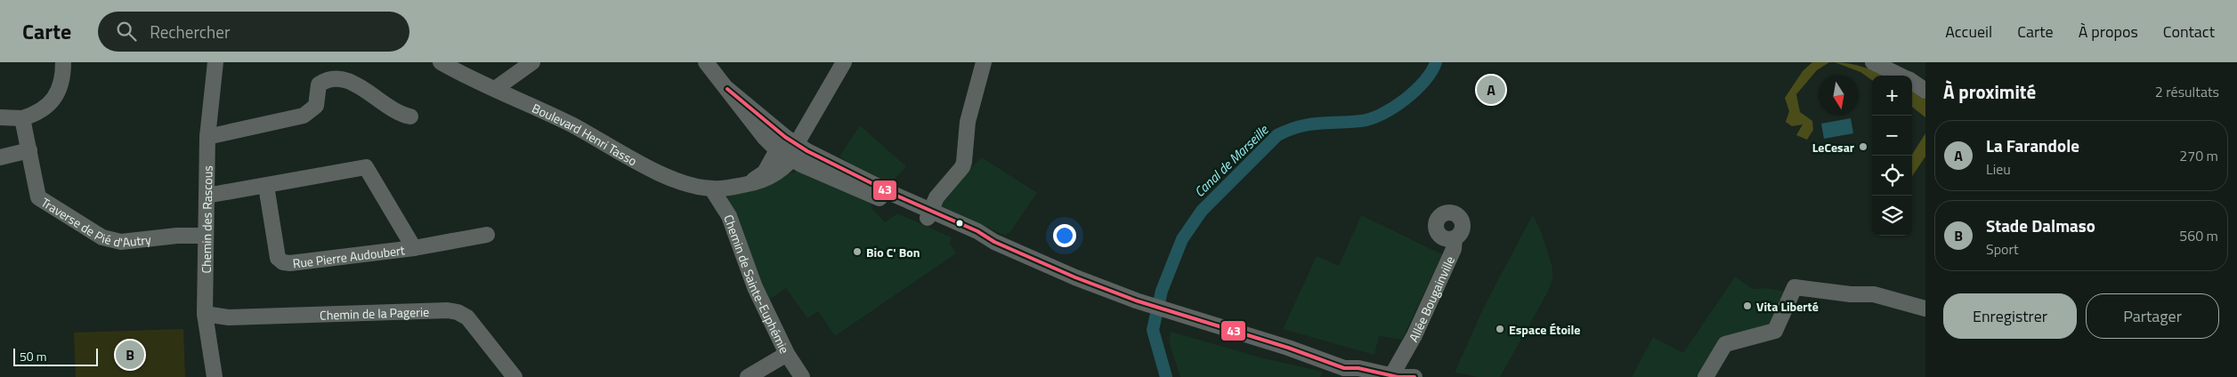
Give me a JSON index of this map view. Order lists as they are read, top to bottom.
{
  "streets": {
    "street": [
      "Boulevard Henri Tasso",
      "Traverse de Pié d'Autry",
      "Chemin des Rascous",
      "Rue Pierre Audoubert",
      "Chemin de Sainte-Euphémie",
      "Allée Bougainville",
      "Chemin de la Pagerie"
    ]
  },
  "crossings": [
    ["Boulevard Henri Tasso", "Chemin de Sainte-Euphémie"],
    ["Traverse de Pié d'Autry", "Chemin des Rascous"],
    ["Chemin des Rascous", "Rue Pierre Audoubert"],
    ["Chemin des Rascous", "Chemin de la Pagerie"]
  ],
  "water": ["Canal de Marseille"],
  "places": [
    "LeCesar",
    "Bio C' Bon",
    "Vita Liberté",
    "Espace Étoile"
  ],
  "lines": ["transit line 43"],
  "scale_bar": "50 m",
  "north": "bottom",
  "page": {
    "header": "Carte",
    "search": "Rechercher",
    "nav": [
      "Accueil",
      "Carte",
      "À propos",
      "Contact"
    ],
    "heading": ["À proximité", "2 résultats"],
    "pins": ["A", "B"],
    "map_buttons": ["+", "−"],
    "list": [
      {
        "mark": "A",
        "name": "La Farandole",
        "note": "Lieu",
        "value": "270 m"
      },
      {
        "mark": "B",
        "name": "Stade Dalmaso",
        "note": "Sport",
        "value": "560 m"
      }
    ],
    "buttons": ["Enregistrer", "Partager"],
    "scale": "50 m"
  }
}
